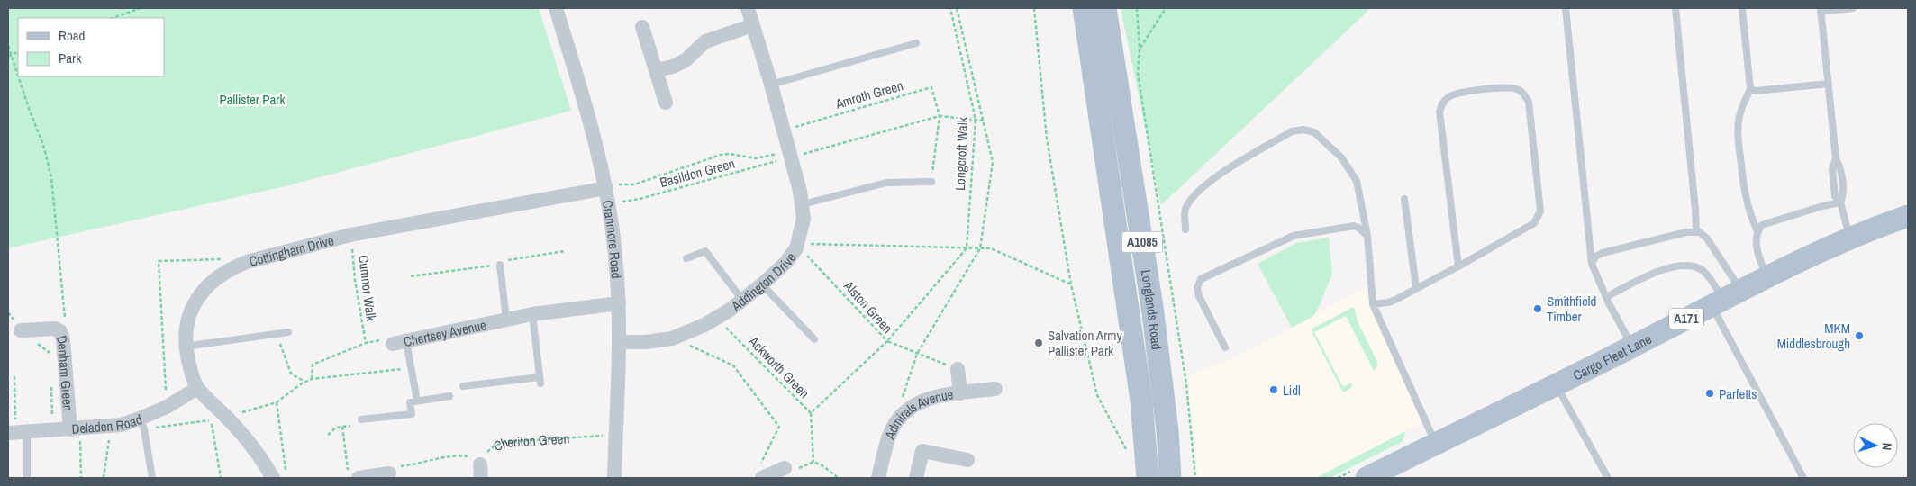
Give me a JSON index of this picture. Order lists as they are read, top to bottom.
{
  "streets": {
    "main road": [
      "A1085",
      "Longlands Road",
      "A171",
      "Cargo Fleet Lane"
    ],
    "street": [
      "Cranmore Road",
      "Cottingham Drive",
      "Addington Drive",
      "Chertsey Avenue",
      "Denham Green",
      "Admirals Avenue",
      "Deladen Road"
    ],
    "path": [
      "Amroth Green",
      "Longcroft Walk",
      "Basildon Green",
      "Cumnor Walk",
      "Alston Green",
      "Ackworth Green",
      "Cheriton Green"
    ]
  },
  "crossings": [
    ["Amroth Green", "Addington Drive"],
    ["Basildon Green", "Cranmore Road"],
    ["Basildon Green", "Addington Drive"],
    ["Cranmore Road", "Cottingham Drive"],
    ["Cranmore Road", "Addington Drive"],
    ["Cranmore Road", "Chertsey Avenue"],
    ["Cranmore Road", "Cheriton Green"],
    ["Cottingham Drive", "Cumnor Walk"],
    ["Cottingham Drive", "Deladen Road"],
    ["Addington Drive", "Alston Green"],
    ["Addington Drive", "Ackworth Green"],
    ["Cumnor Walk", "Chertsey Avenue"],
    ["Alston Green", "Ackworth Green"],
    ["Denham Green", "Deladen Road"]
  ],
  "parks": ["Pallister Park"],
  "places": [
    "Smithfield Timber",
    "MKM Middlesbrough",
    "Salvation Army Pallister Park",
    "Lidl",
    "Parfetts"
  ],
  "legend": ["Road", "Park"],
  "north": "right"
}
